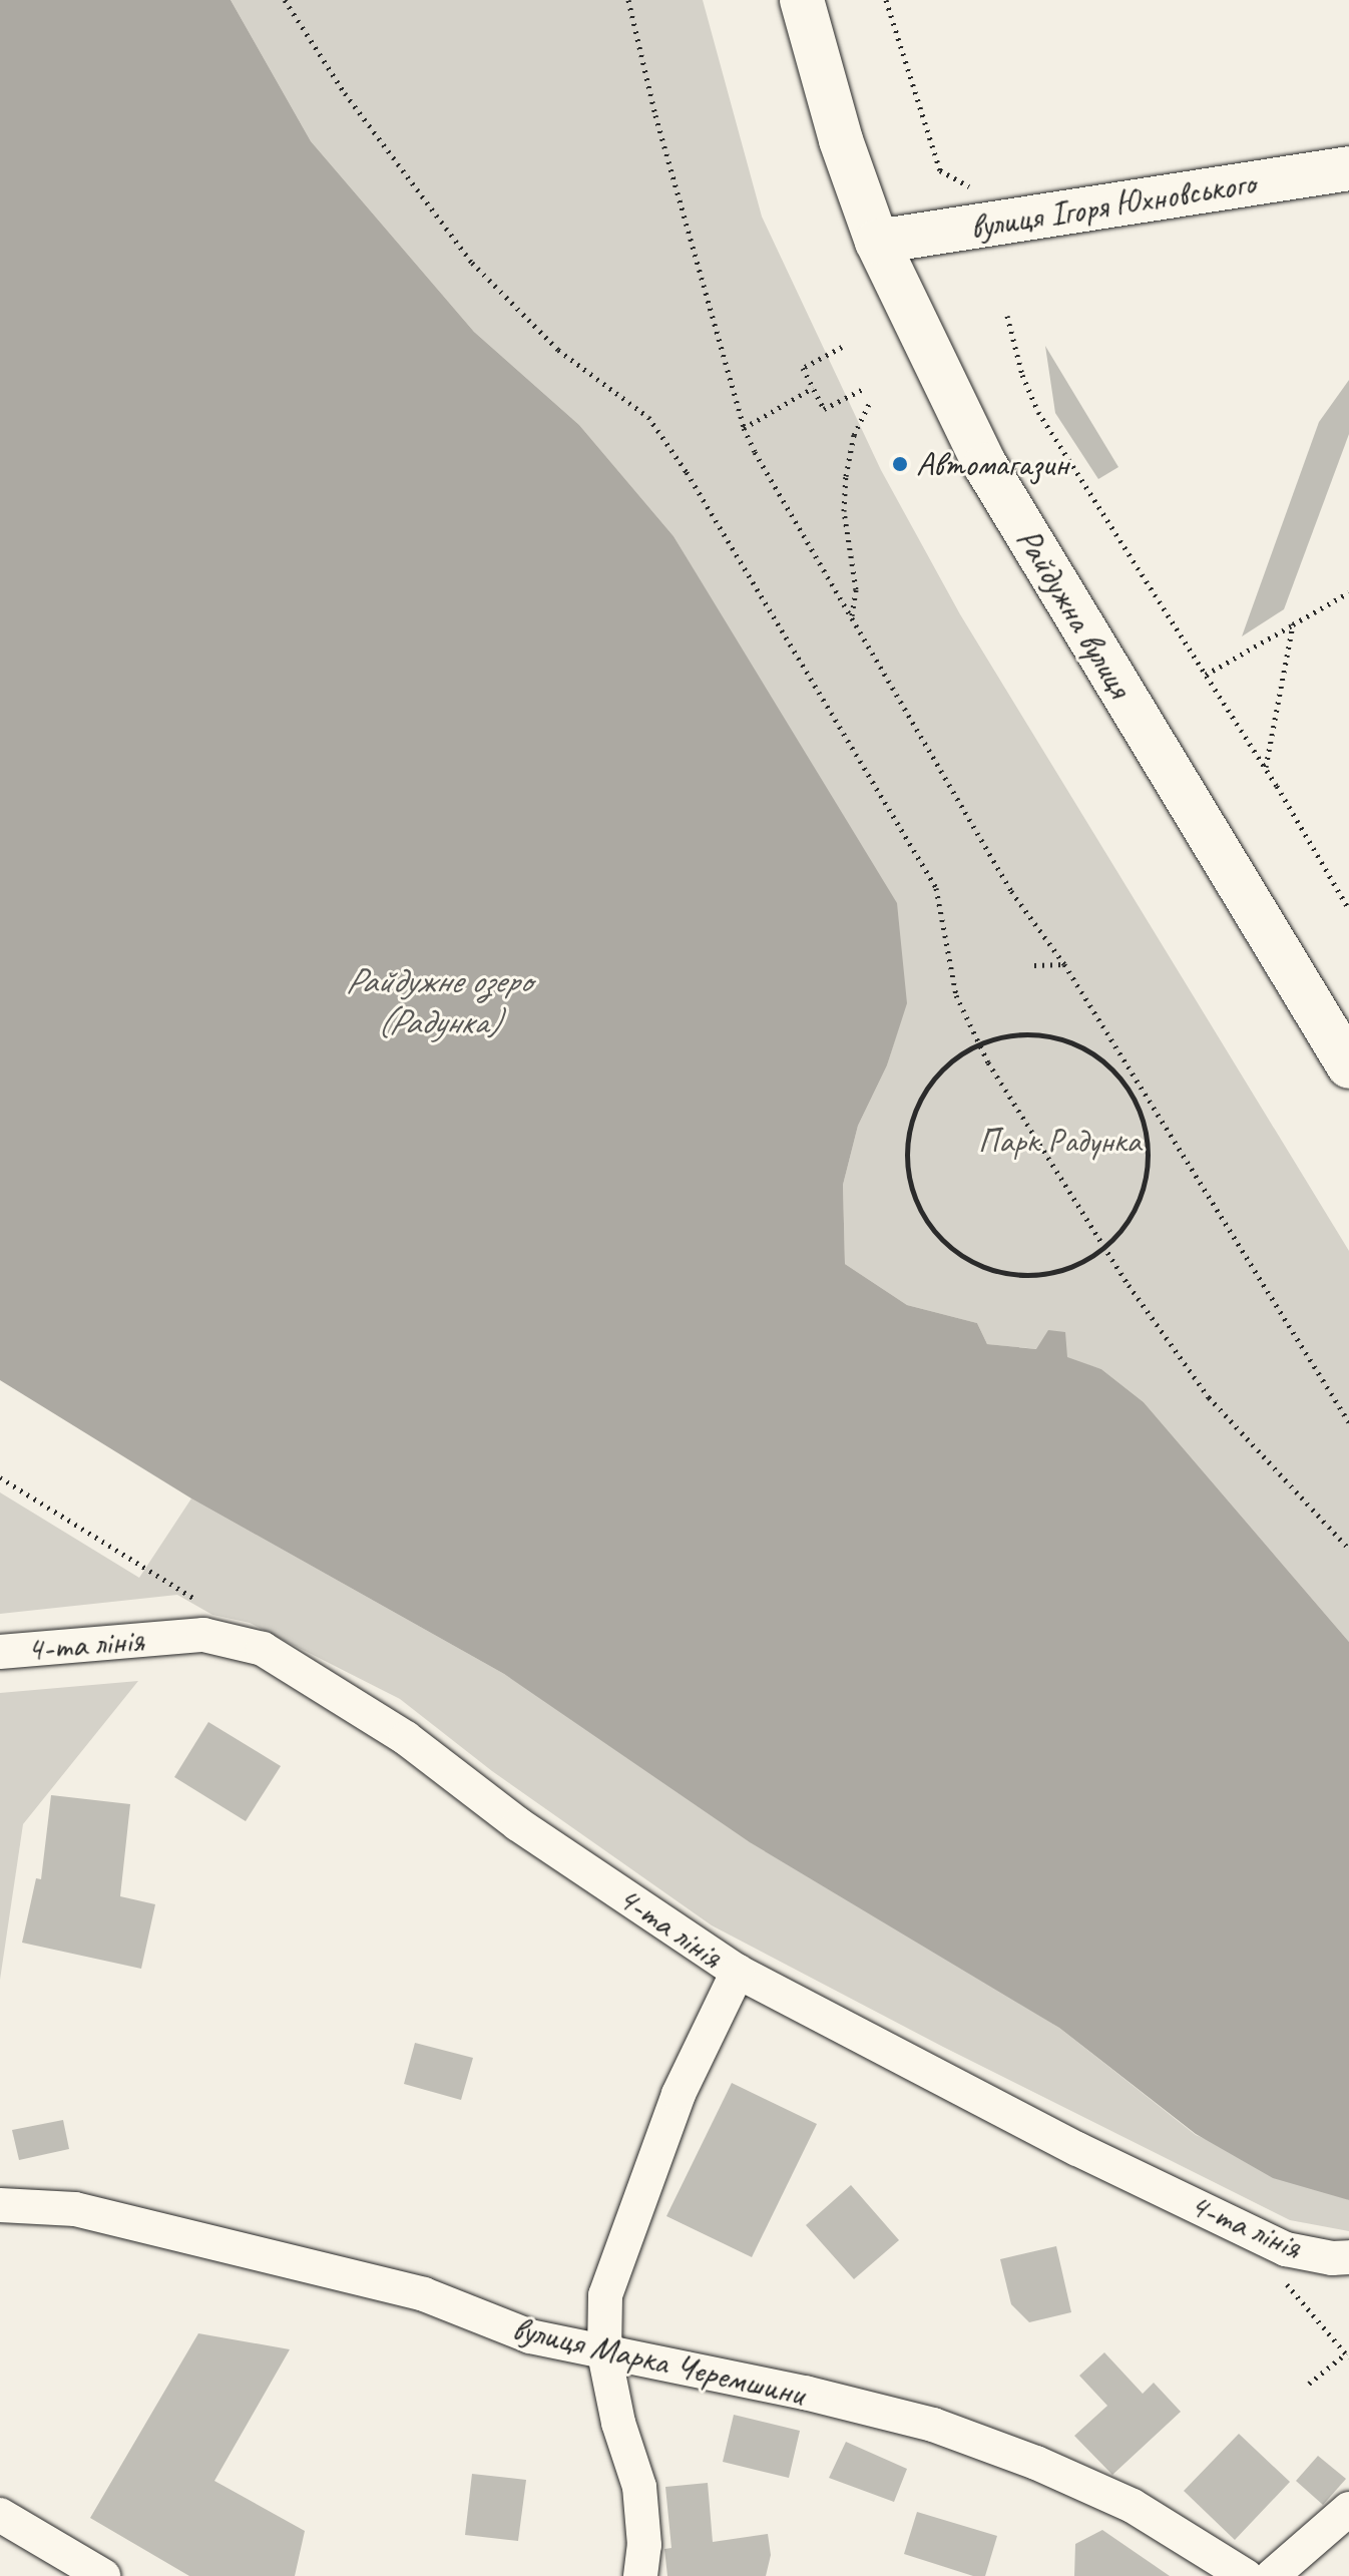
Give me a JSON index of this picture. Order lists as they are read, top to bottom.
{
  "streets": {
    "street": [
      "вулиця Ігоря Юхновського",
      "Райдужна вулиця",
      "4-та лінія",
      "вулиця Марка Черемшини"
    ]
  },
  "crossings": [
    ["вулиця Ігоря Юхновського", "Райдужна вулиця"]
  ],
  "water": ["Райдужне озеро (Радунка)"],
  "parks": ["Парк Радунка"],
  "places": ["Автомагазин"]
}
